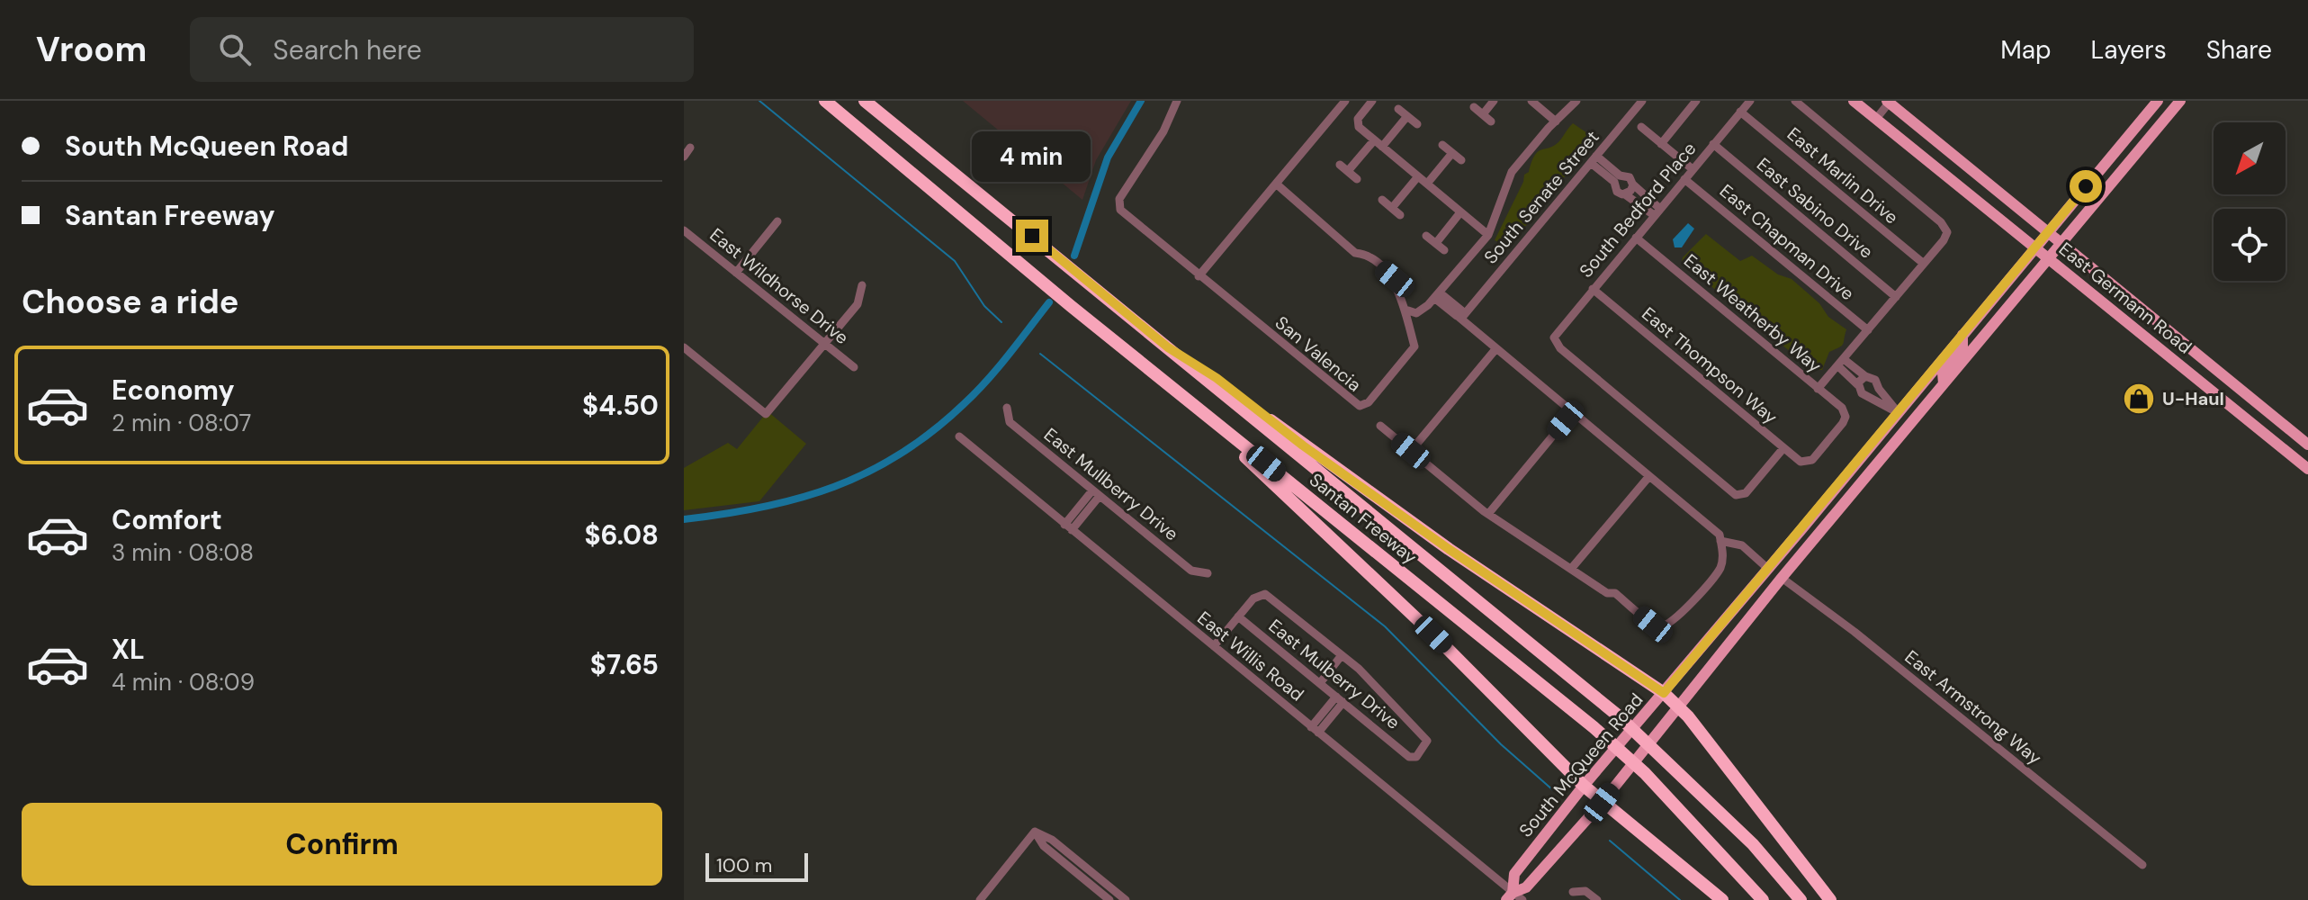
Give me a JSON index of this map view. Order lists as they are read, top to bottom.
{
  "streets": {
    "highway": ["Santan Freeway"],
    "main road": ["East Germann Road", "South McQueen Road"],
    "street": [
      "East Marlin Drive",
      "South Senate Street",
      "East Sabino Drive",
      "South Bedford Place",
      "East Chapman Drive",
      "East Wildhorse Drive",
      "East Weatherby Way",
      "San Valencia",
      "East Thompson Way",
      "East Mullberry Drive",
      "East Willis Road",
      "East Mulberry Drive",
      "East Armstrong Way"
    ]
  },
  "crossings": [
    ["East Marlin Drive", "South Bedford Place"],
    ["East Sabino Drive", "South Bedford Place"],
    ["South Bedford Place", "East Chapman Drive"],
    ["South Bedford Place", "East Weatherby Way"],
    ["South Bedford Place", "East Thompson Way"],
    ["East Germann Road", "South McQueen Road"],
    ["East Weatherby Way", "East Thompson Way"],
    ["East Willis Road", "South McQueen Road"]
  ],
  "places": {
    "shop": ["U-Haul"]
  },
  "scale_bar": "100 m",
  "north": "bottom left",
  "page": {
    "header": "Vroom",
    "search": "Search here",
    "nav": ["Map", "Layers", "Share"],
    "banner": ["South McQueen Road", "Santan Freeway"],
    "bubble": "4 min",
    "heading": "Choose a ride",
    "list": [
      {
        "name": "Economy",
        "note": "2 min · 08:07",
        "value": "$4.50"
      },
      {
        "name": "Comfort",
        "note": "3 min · 08:08",
        "value": "$6.08"
      },
      {
        "name": "XL",
        "note": "4 min · 08:09",
        "value": "$7.65"
      }
    ],
    "buttons": "Confirm",
    "scale": "100 m"
  }
}
